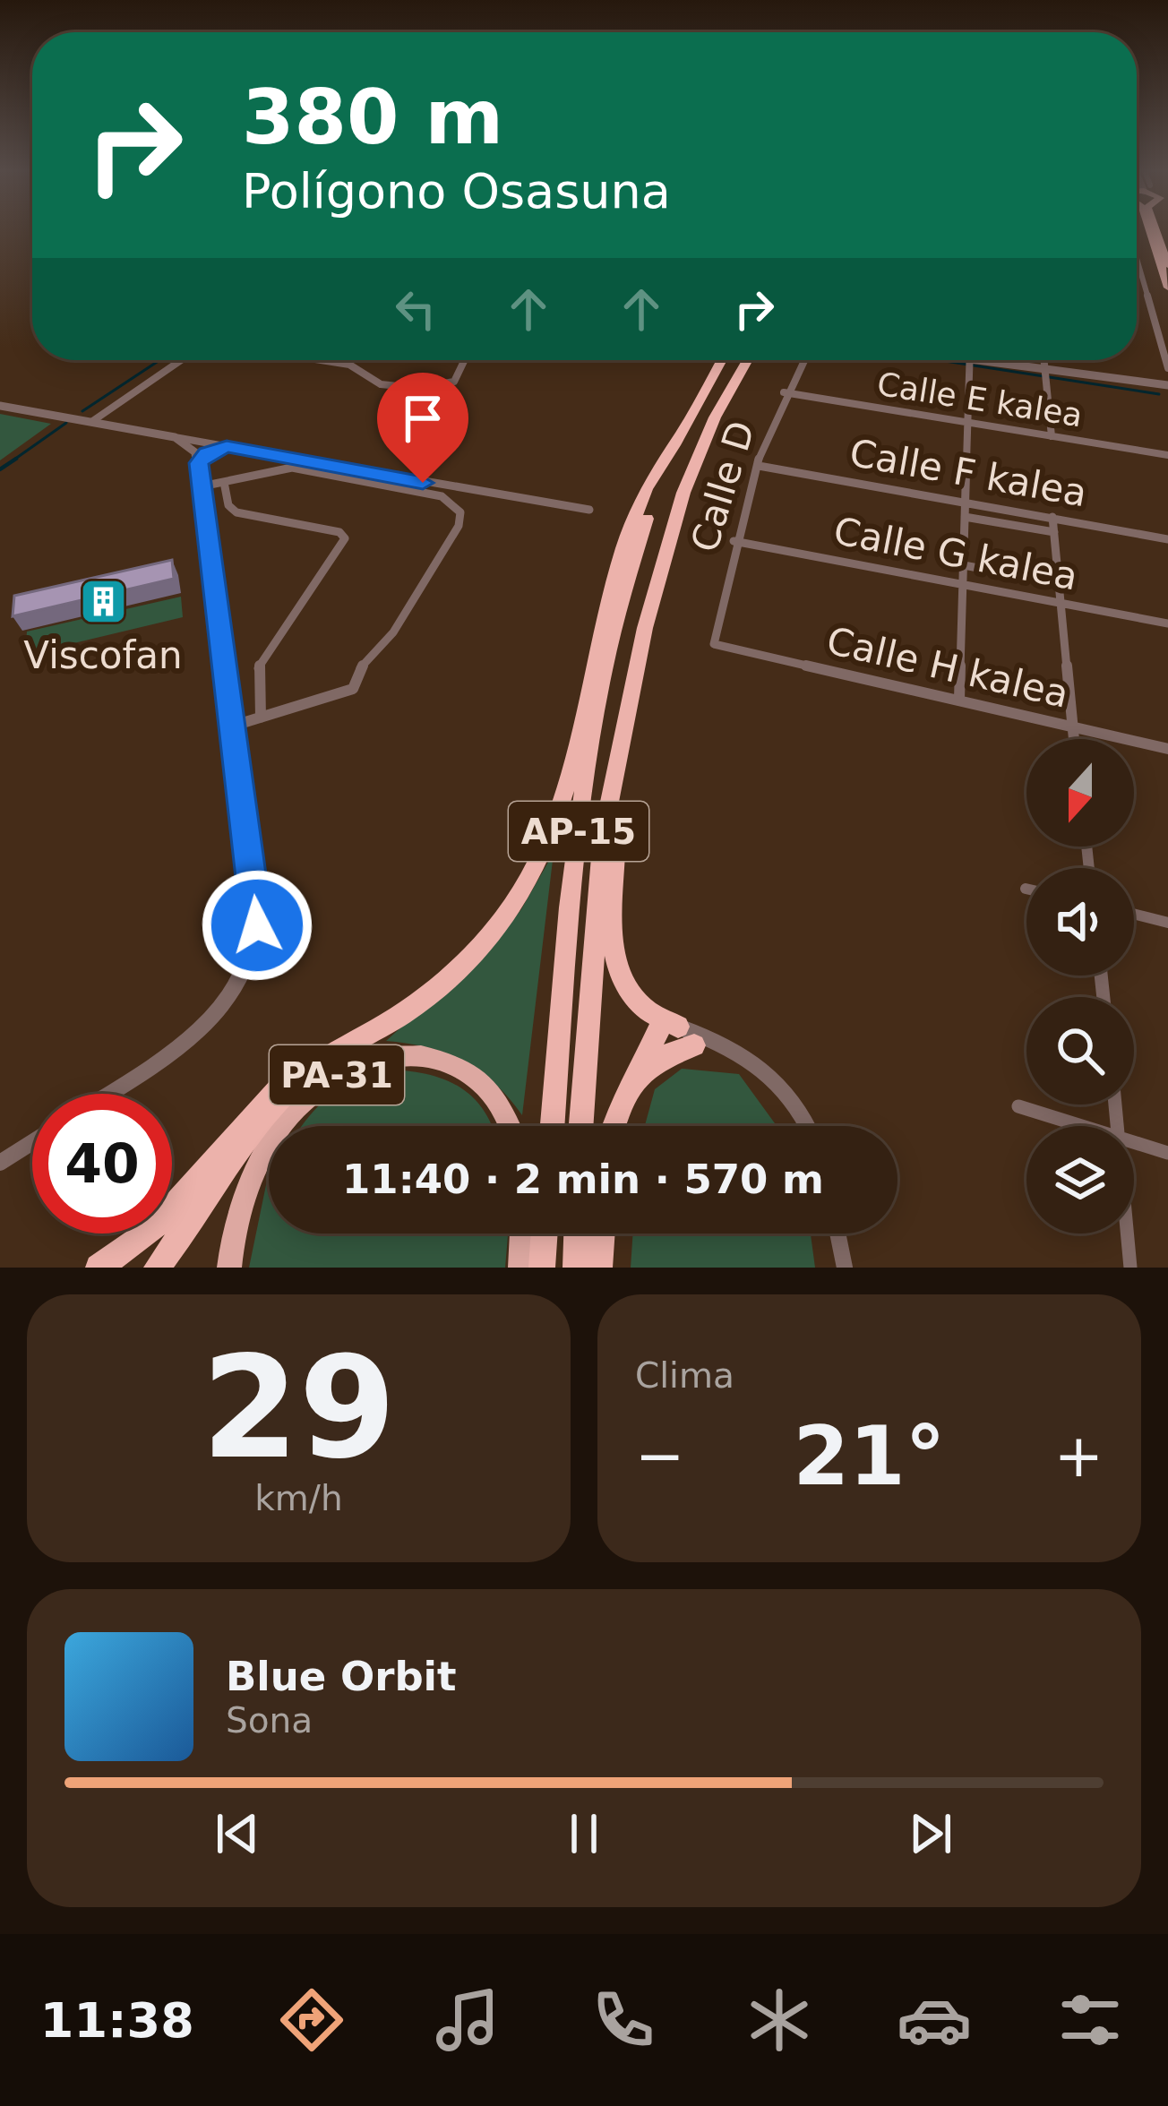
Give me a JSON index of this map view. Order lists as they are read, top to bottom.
{
  "streets": {
    "highway": ["AP-15", "PA-31"],
    "street": [
      "Calle E kalea",
      "Calle F kalea",
      "Calle D",
      "Calle G kalea",
      "Calle H kalea"
    ]
  },
  "crossings": [
    ["Calle E kalea", "Calle D"],
    ["Calle F kalea", "Calle D"],
    ["Calle D", "Calle G kalea"],
    ["Calle D", "Calle H kalea"]
  ],
  "places": {
    "building": ["Viscofan"]
  },
  "north": "bottom",
  "page": {
    "turn": ["380 m", "Polígono Osasuna"],
    "limit": "40",
    "trip": "11:40 · 2 min · 570 m",
    "tile": [
      ["29", "km/h"],
      "Clima"
    ],
    "heat": ["−", "21°", "+"],
    "song": ["Blue Orbit", "Sona"],
    "tabs": "11:38"
  }
}
